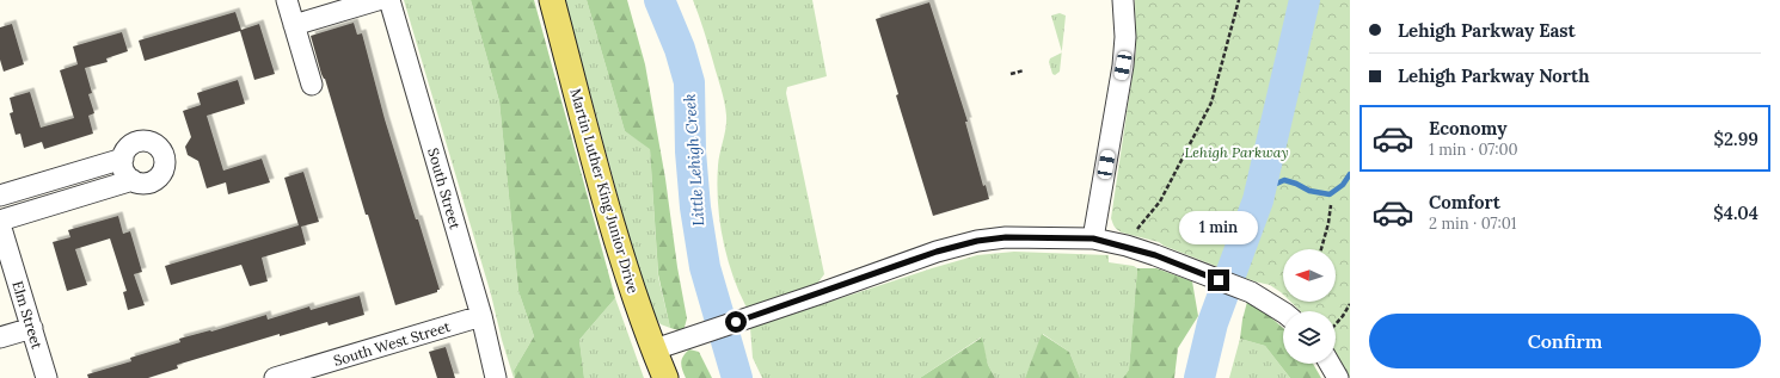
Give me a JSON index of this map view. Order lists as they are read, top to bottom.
{
  "streets": {
    "main road": ["Martin Luther King Junior Drive"],
    "street": ["South Street", "Elm Street", "South West Street"]
  },
  "crossings": [
    ["South Street", "South West Street"]
  ],
  "water": ["Little Lehigh Creek"],
  "parks": ["Lehigh Parkway"],
  "north": "left",
  "page": {
    "banner": ["Lehigh Parkway East", "Lehigh Parkway North"],
    "list": [
      {
        "name": "Economy",
        "note": "1 min · 07:00",
        "value": "$2.99"
      },
      {
        "name": "Comfort",
        "note": "2 min · 07:01",
        "value": "$4.04"
      }
    ],
    "bubble": "1 min",
    "buttons": "Confirm"
  }
}
